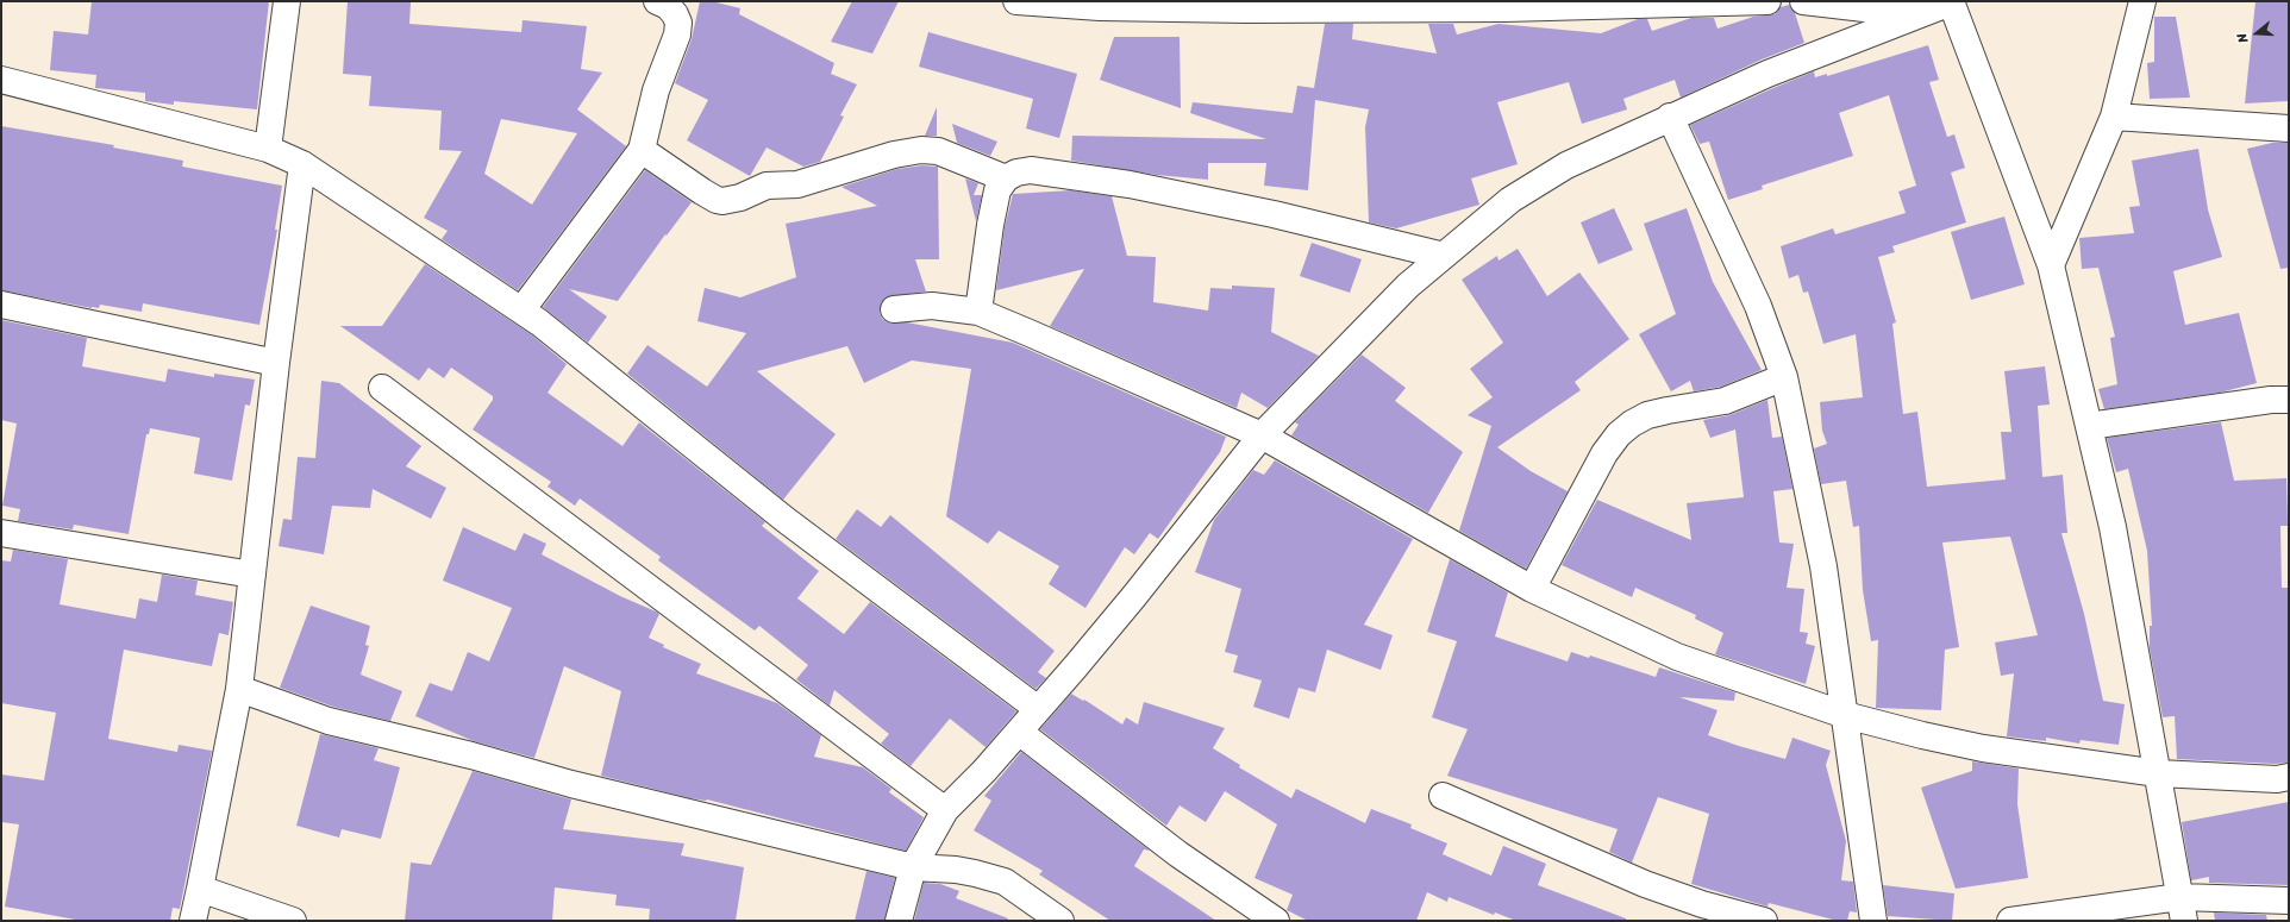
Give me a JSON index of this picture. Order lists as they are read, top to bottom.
{
  "north": "left"
}
